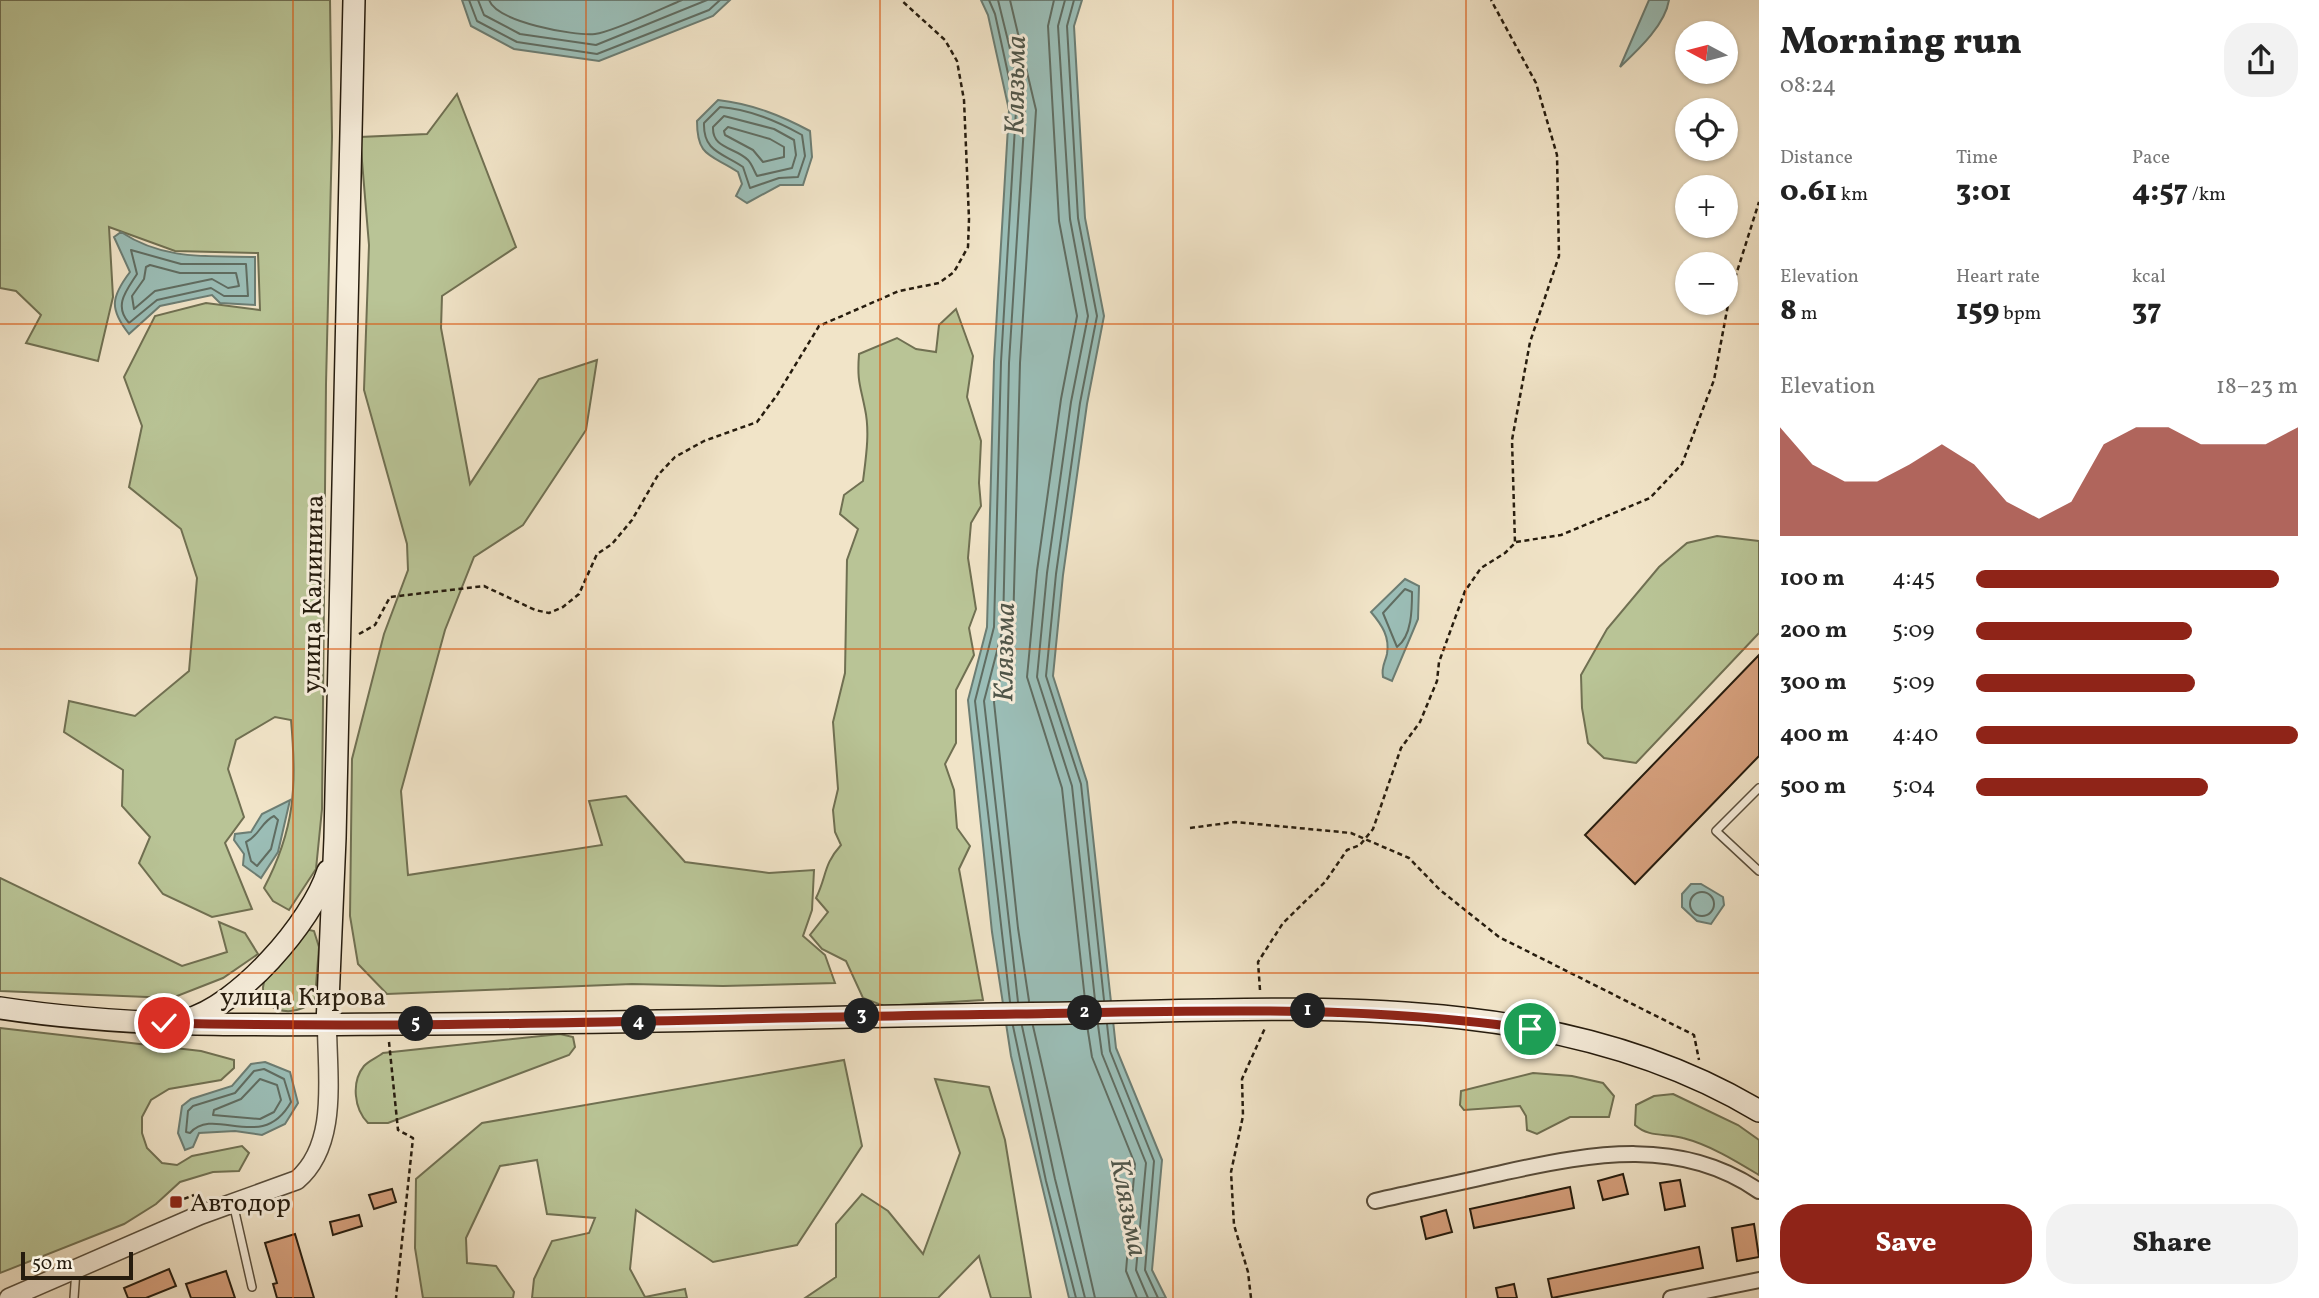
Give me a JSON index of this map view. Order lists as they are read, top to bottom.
{
  "streets": {
    "main road": ["улица Калинина", "улица Кирова"]
  },
  "crossings": [
    ["улица Калинина", "улица Кирова"]
  ],
  "water": ["Клязьма"],
  "places": {
    "transit": ["Автодор"]
  },
  "scale_bar": "50 m",
  "north": "left",
  "page": {
    "heading": ["Morning run", "08:24"],
    "map_buttons": ["+", "−"],
    "stats": [
      ["Distance", "0.61 km"],
      ["Time", "3:01"],
      ["Pace", "4:57 /km"],
      ["Elevation", "8 m"],
      ["Heart rate", "159 bpm"],
      ["kcal", "37"]
    ],
    "chart": ["Elevation", "18–23 m"],
    "list": [
      {
        "name": "100 m",
        "note": "4:45"
      },
      {
        "name": "200 m",
        "note": "5:09"
      },
      {
        "name": "300 m",
        "note": "5:09"
      },
      {
        "name": "400 m",
        "note": "4:40"
      },
      {
        "name": "500 m",
        "note": "5:04"
      }
    ],
    "pins": [
      "1",
      "2",
      "3",
      "4",
      "5"
    ],
    "buttons": ["Save", "Share"],
    "scale": "50 m"
  }
}
